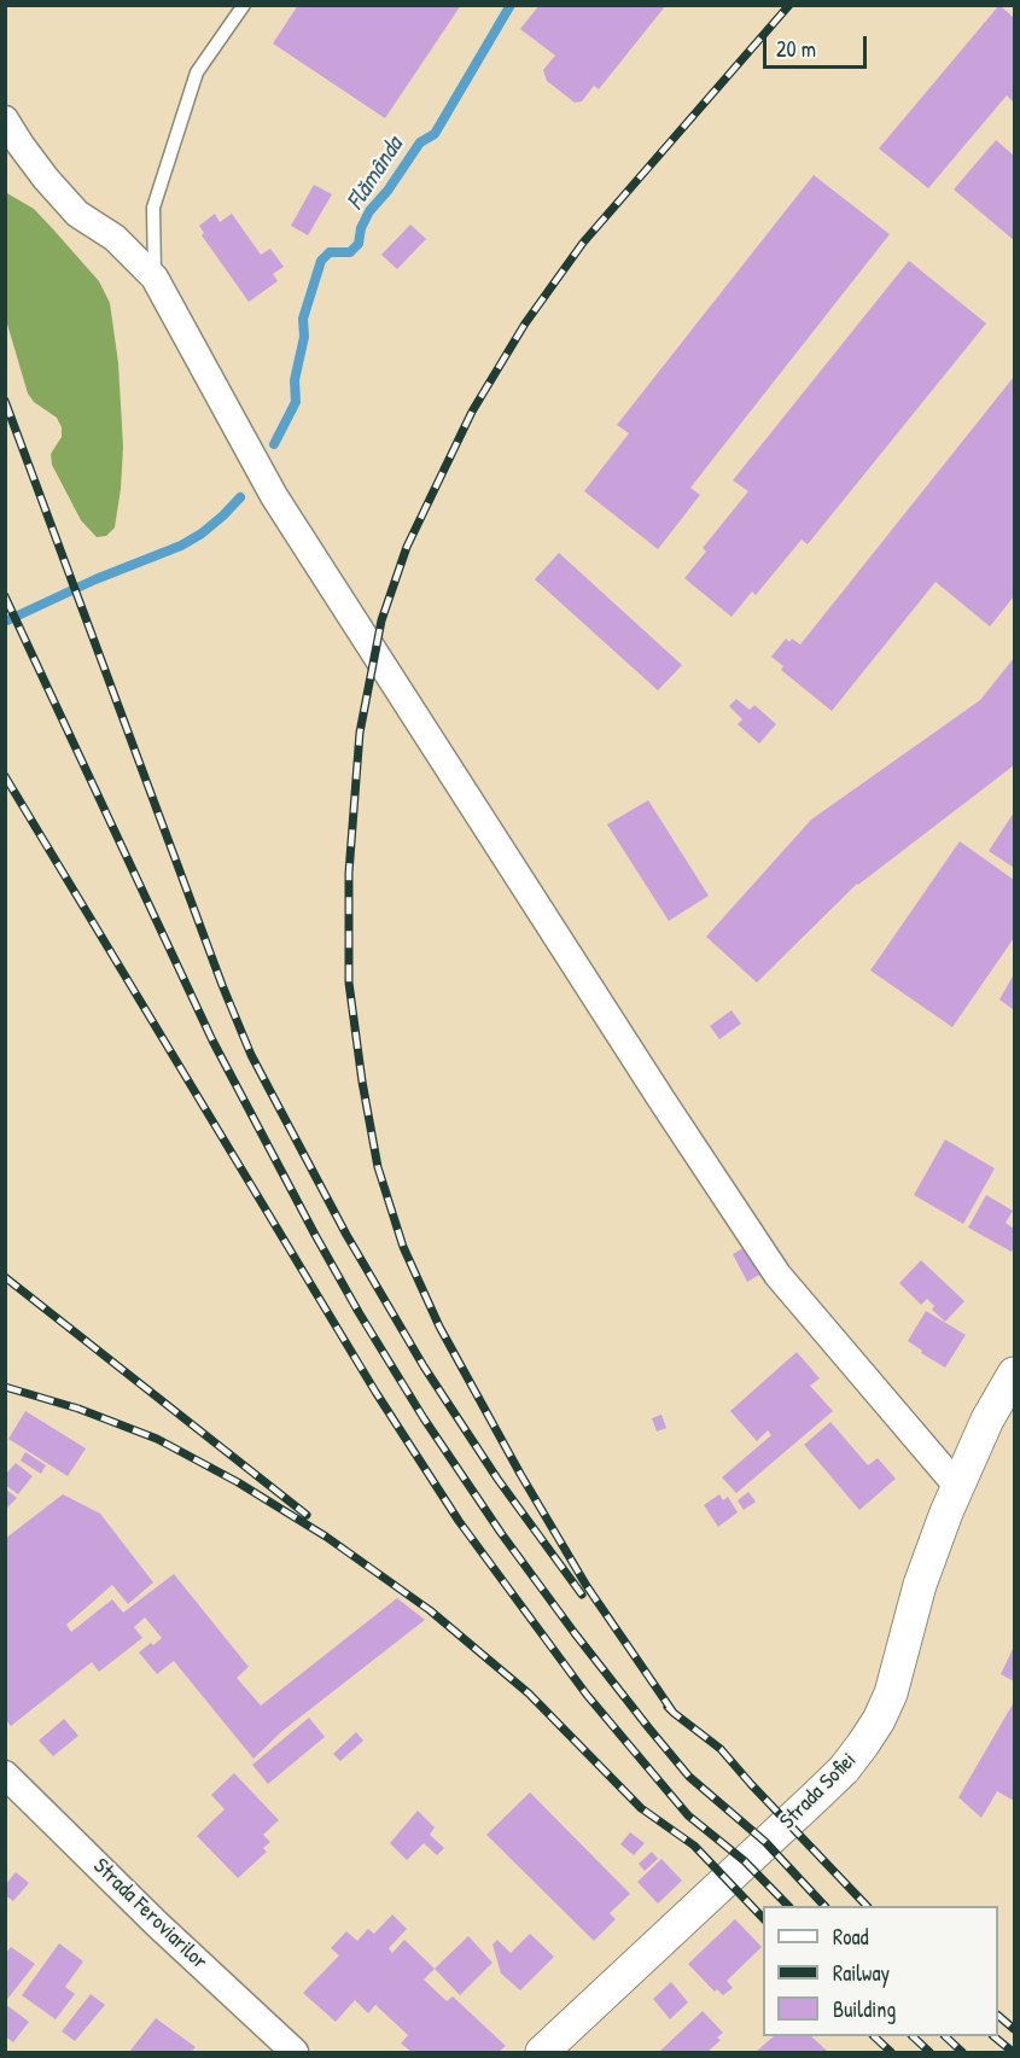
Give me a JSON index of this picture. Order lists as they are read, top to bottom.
{
  "streets": {
    "street": ["Strada Sofiei", "Strada Feroviarilor"]
  },
  "water": ["Flămânda"],
  "legend": ["Road", "Railway", "Building"],
  "scale_bar": "20 m"
}
